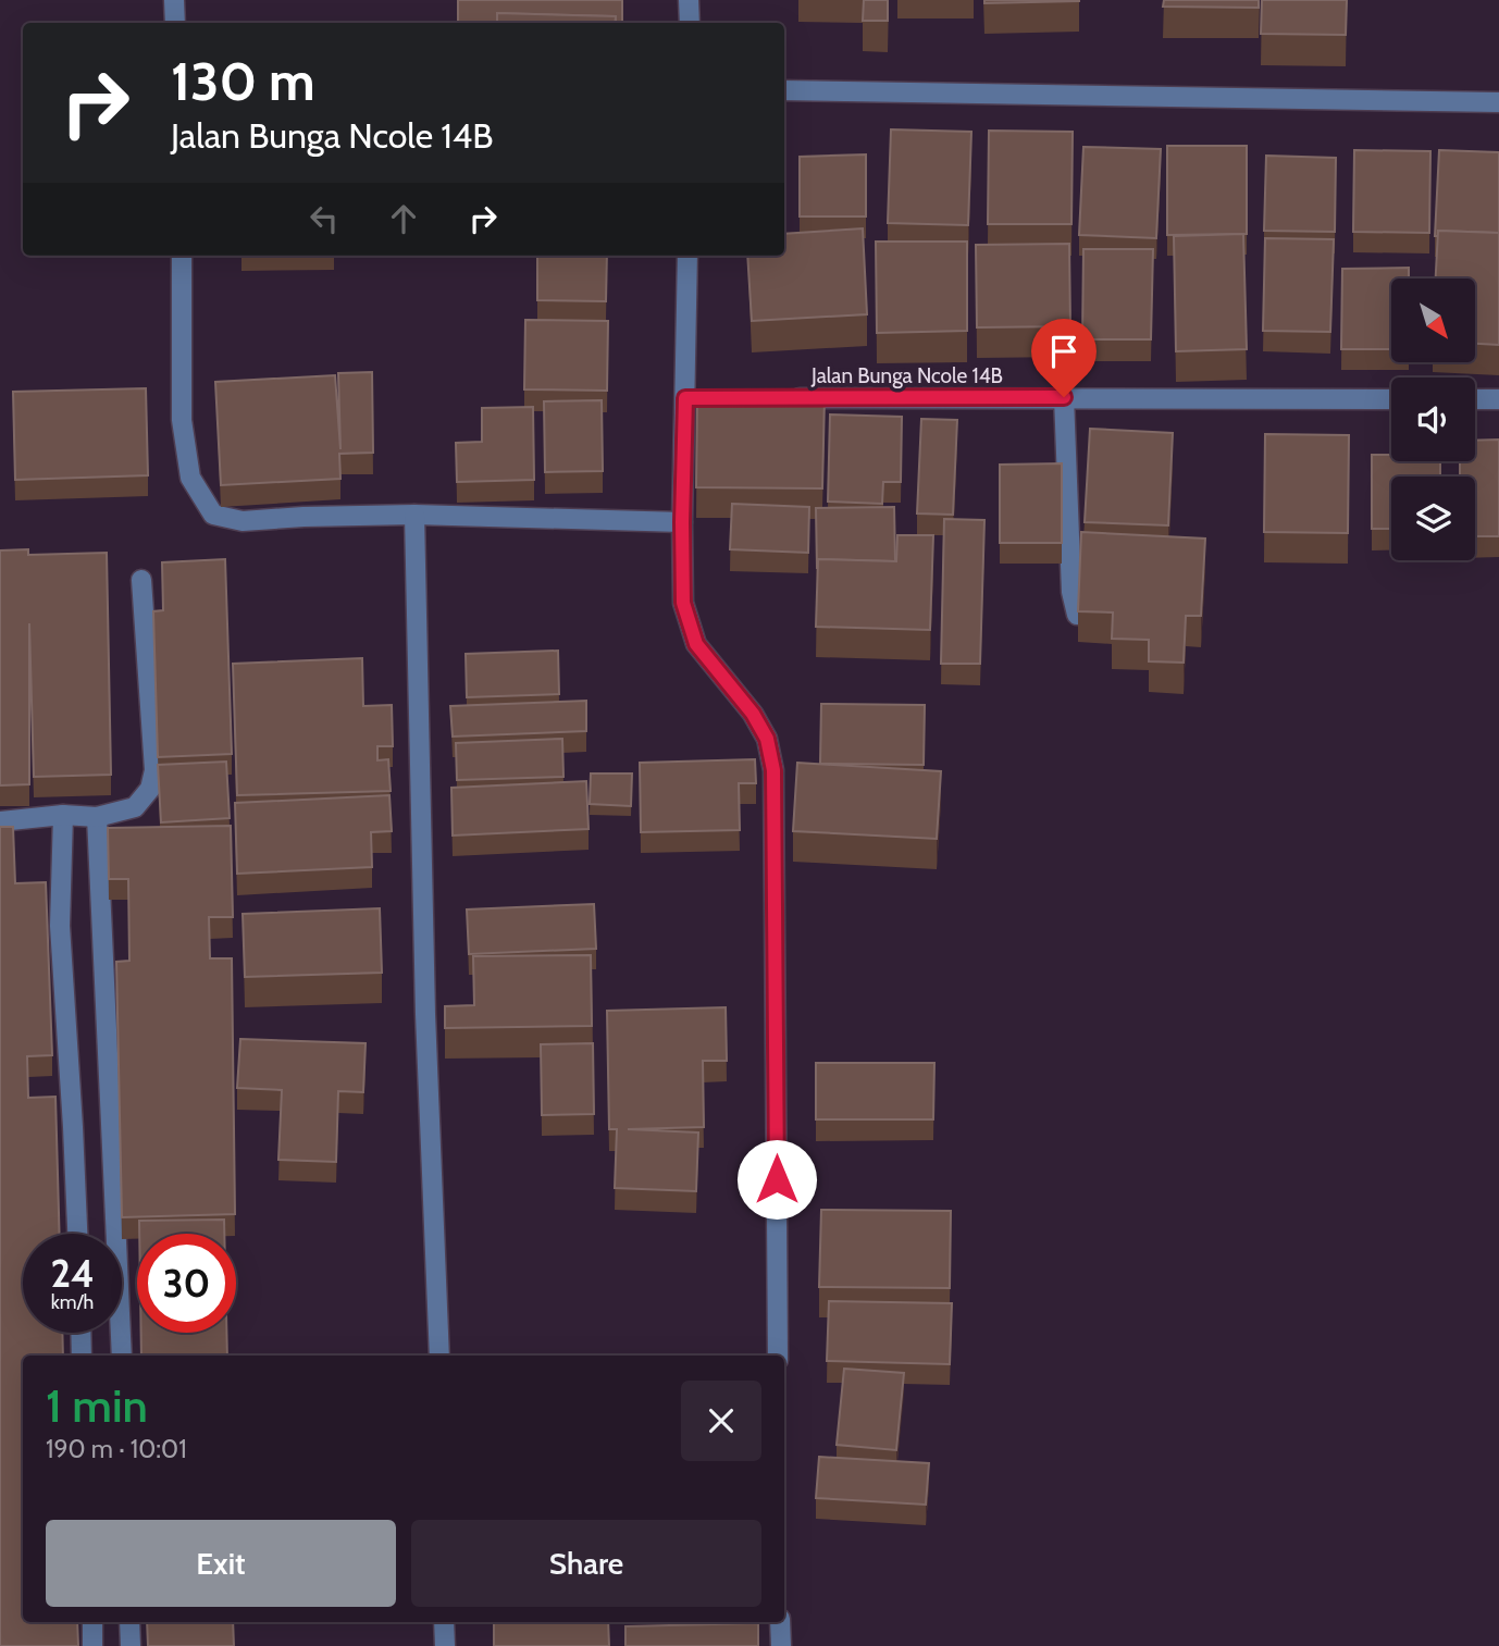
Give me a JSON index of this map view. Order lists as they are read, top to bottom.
{
  "streets": {
    "street": ["Jalan Bunga Ncole 14B"]
  },
  "north": "bottom right",
  "page": {
    "turn": ["130 m", "Jalan Bunga Ncole 14B"],
    "speed": "24 km/h",
    "limit": "30",
    "heading": ["1 min", "190 m · 10:01"],
    "buttons": ["Exit", "Share"]
  }
}
